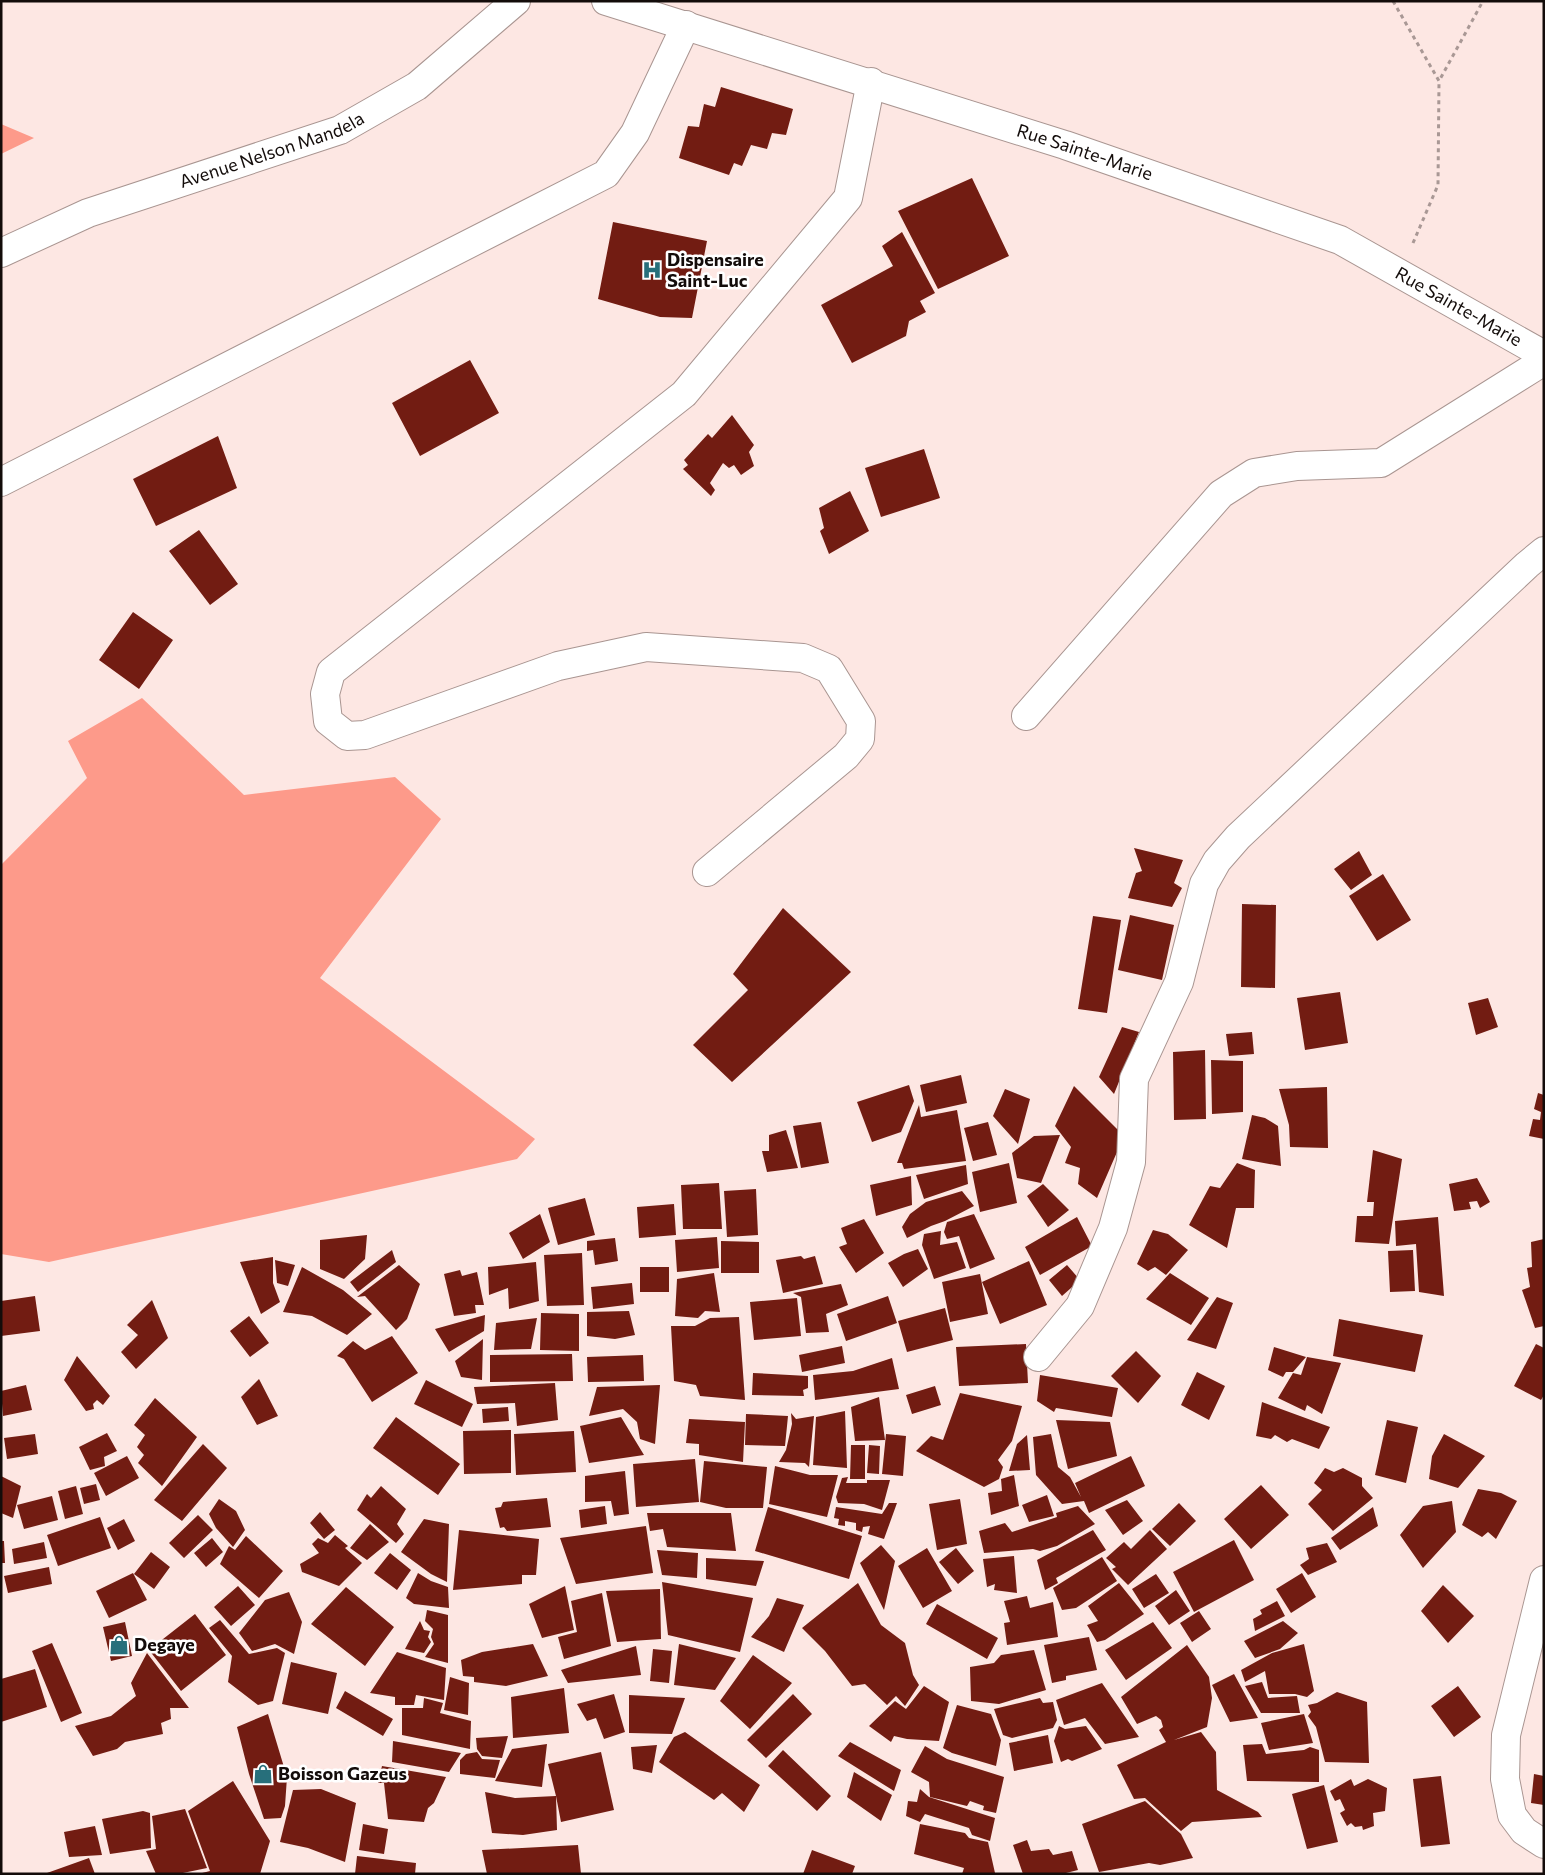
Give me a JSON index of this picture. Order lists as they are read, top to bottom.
{
  "streets": {
    "street": ["Avenue Nelson Mandela", "Rue Sainte-Marie"]
  },
  "places": {
    "hospital": ["Dispensaire Saint-Luc"],
    "shop": ["Degaye", "Boisson Gazeus"]
  }
}
